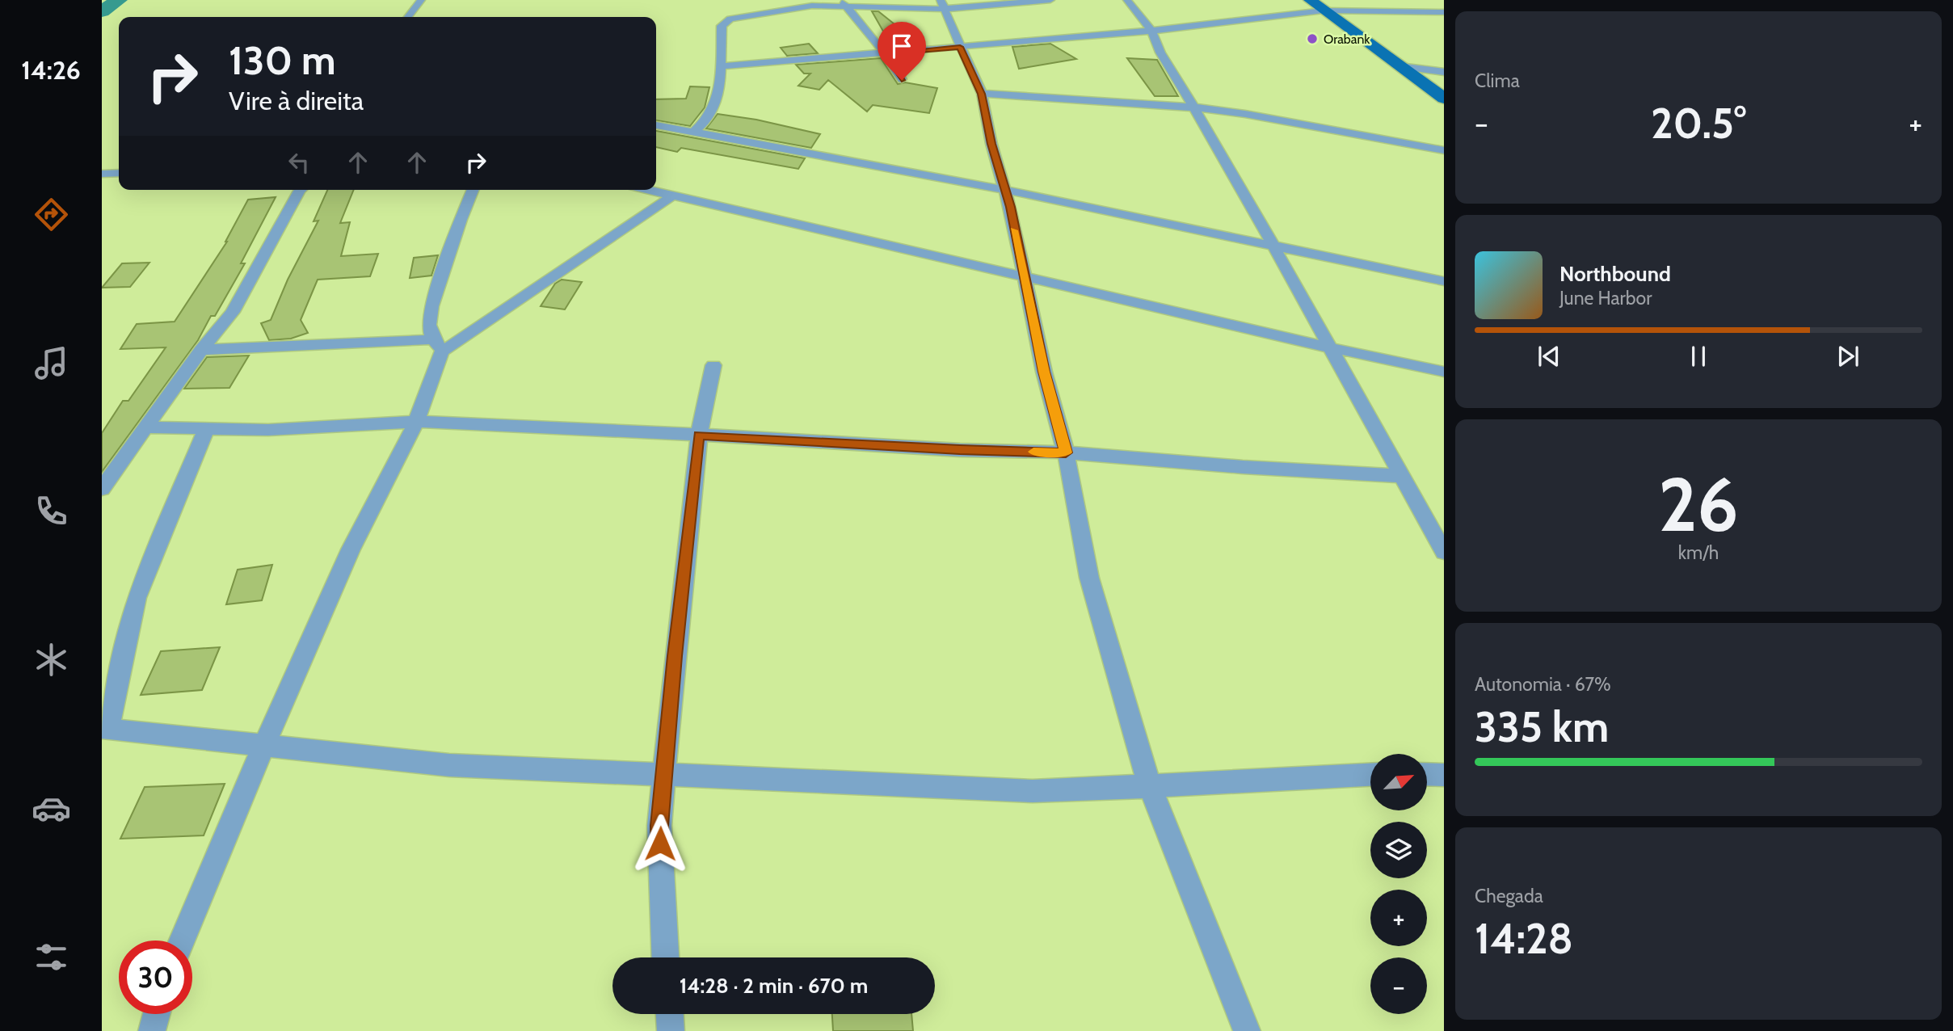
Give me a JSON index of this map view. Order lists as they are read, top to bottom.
{
  "places": ["Orabank"],
  "north": "top right",
  "page": {
    "tabs": "14:26",
    "tile": [
      "Clima",
      ["26", "km/h"],
      ["Autonomia · 67%", "335 km"],
      ["Chegada", "14:28"]
    ],
    "turn": ["130 m", "Vire à direita"],
    "heat": ["−", "20.5°", "+"],
    "song": ["Northbound", "June Harbor"],
    "map_buttons": ["+", "−"],
    "limit": "30",
    "trip": "14:28 · 2 min · 670 m"
  }
}
